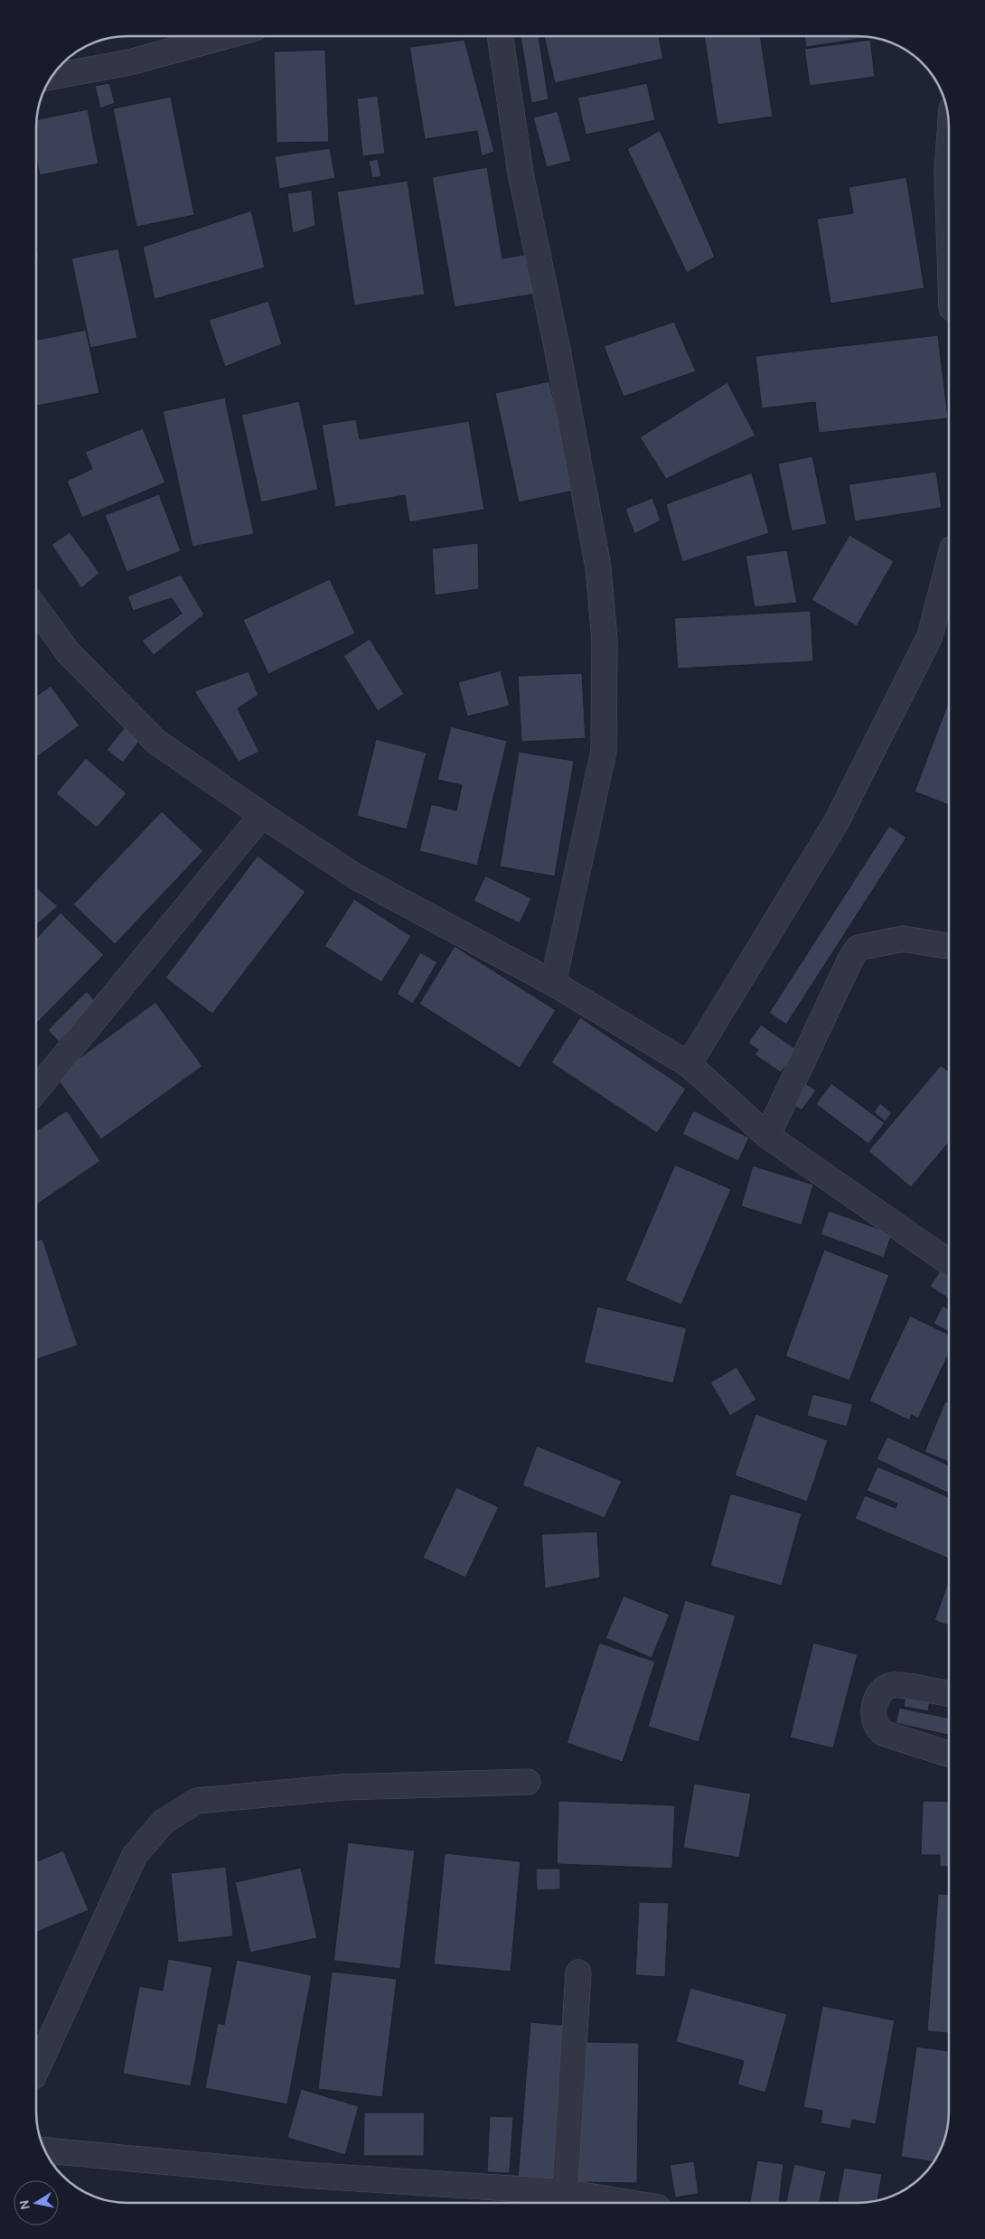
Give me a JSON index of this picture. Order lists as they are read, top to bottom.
{
  "north": "left"
}
